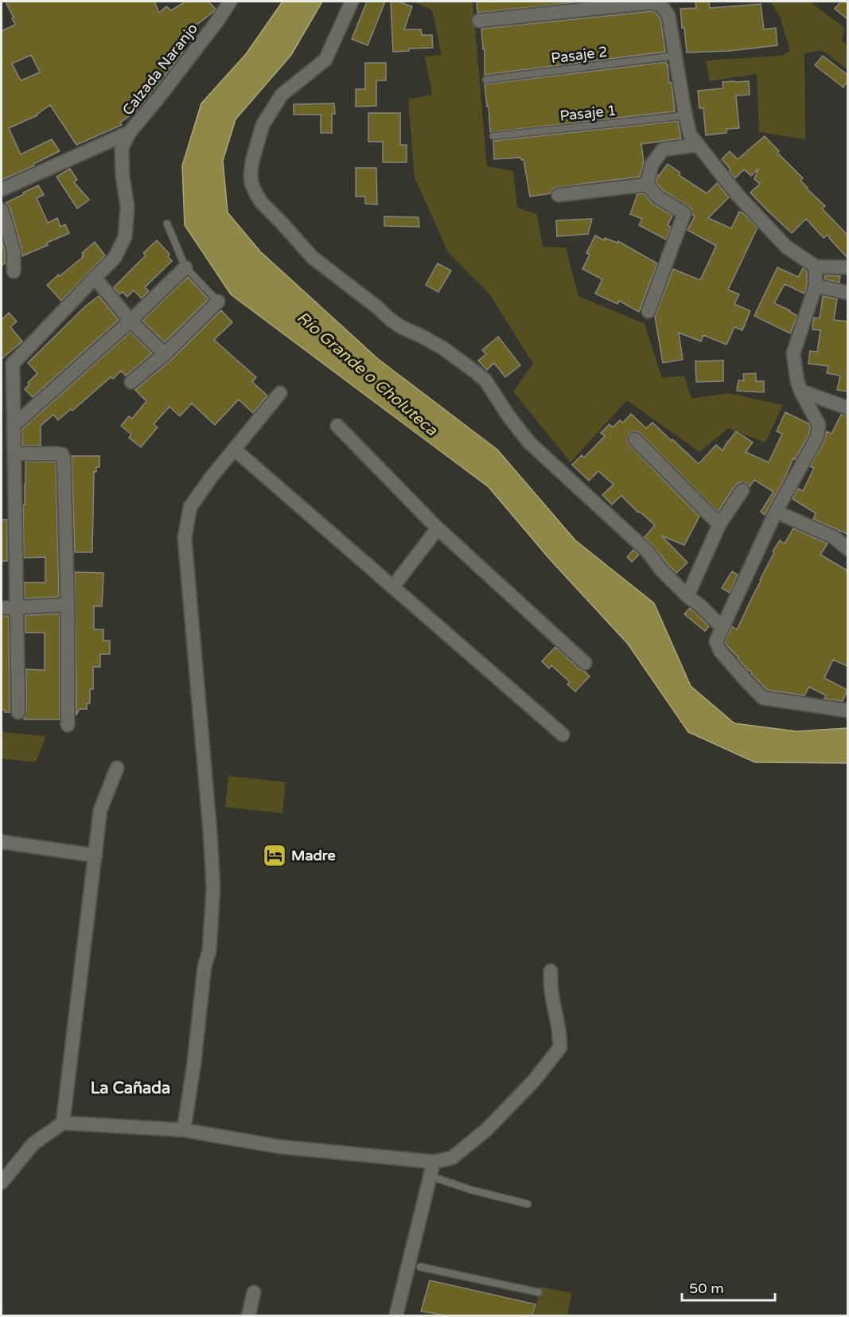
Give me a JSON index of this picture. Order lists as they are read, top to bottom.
{
  "streets": {
    "street": ["Calzada Naranjo"],
    "lane": ["Pasaje 2", "Pasaje 1"]
  },
  "districts": ["La Cañada"],
  "water": ["Río Grande o Choluteca"],
  "places": {
    "hotel": ["Madre"]
  },
  "scale_bar": "50 m"
}
